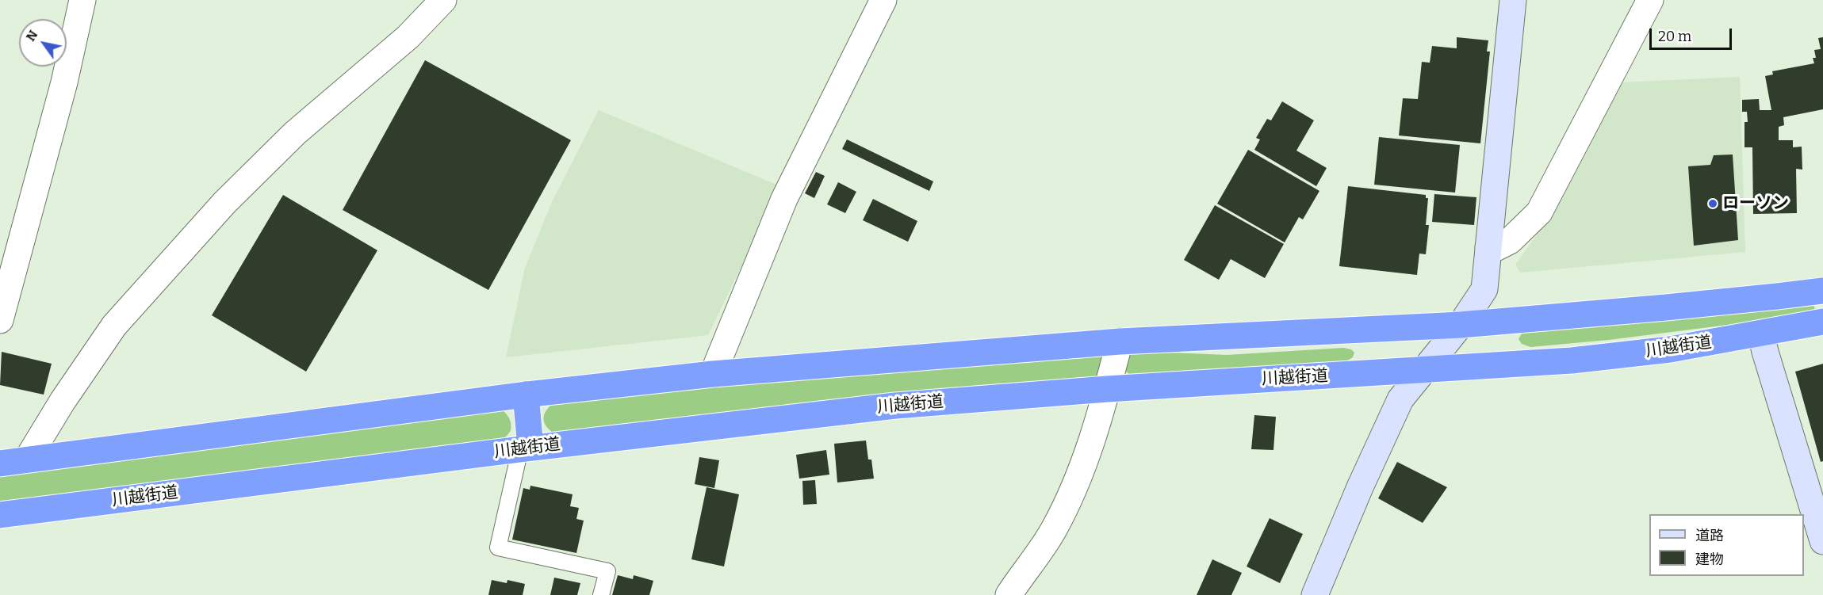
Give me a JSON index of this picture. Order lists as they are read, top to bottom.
{
  "streets": {
    "highway": ["川越街道"]
  },
  "places": ["ローソン"],
  "legend": ["道路", "建物"],
  "scale_bar": "20 m",
  "north": "top left"
}
